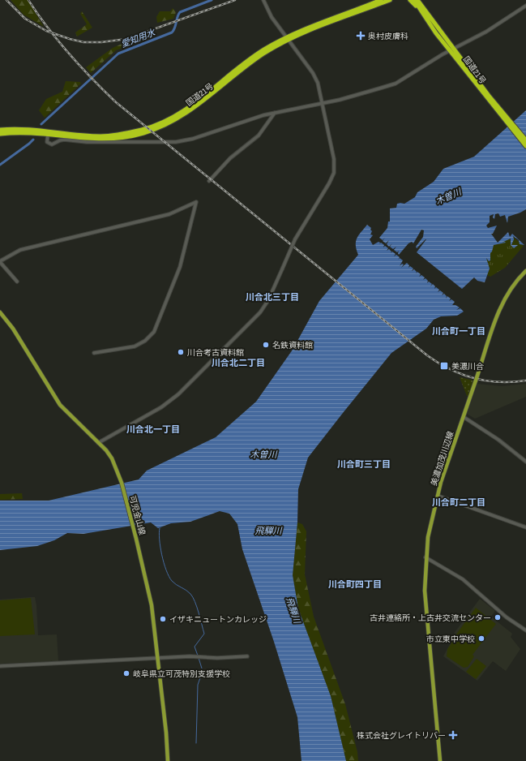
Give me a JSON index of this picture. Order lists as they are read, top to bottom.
{
  "streets": {
    "highway": ["国道21号"],
    "main road": ["美濃加茂川辺線", "可児金山線"]
  },
  "districts": [
    "川合北三丁目",
    "川合町一丁目",
    "川合北二丁目",
    "川合北一丁目",
    "川合町三丁目",
    "川合町二丁目",
    "川合町四丁目"
  ],
  "water": [
    "愛知用水",
    "木曽川",
    "飛驒川",
    "飛騨川"
  ],
  "places": {
    "health": ["奥村皮膚科", "株式会社グレイトリバー"],
    "other": [
      "名鉄資料館",
      "川合考古資料館",
      "古井連絡所・上古井交流センター",
      "イザキニュートンカレッジ",
      "市立東中学校",
      "岐阜県立可茂特別支援学校"
    ],
    "transit": ["美濃川合"]
  }
}
